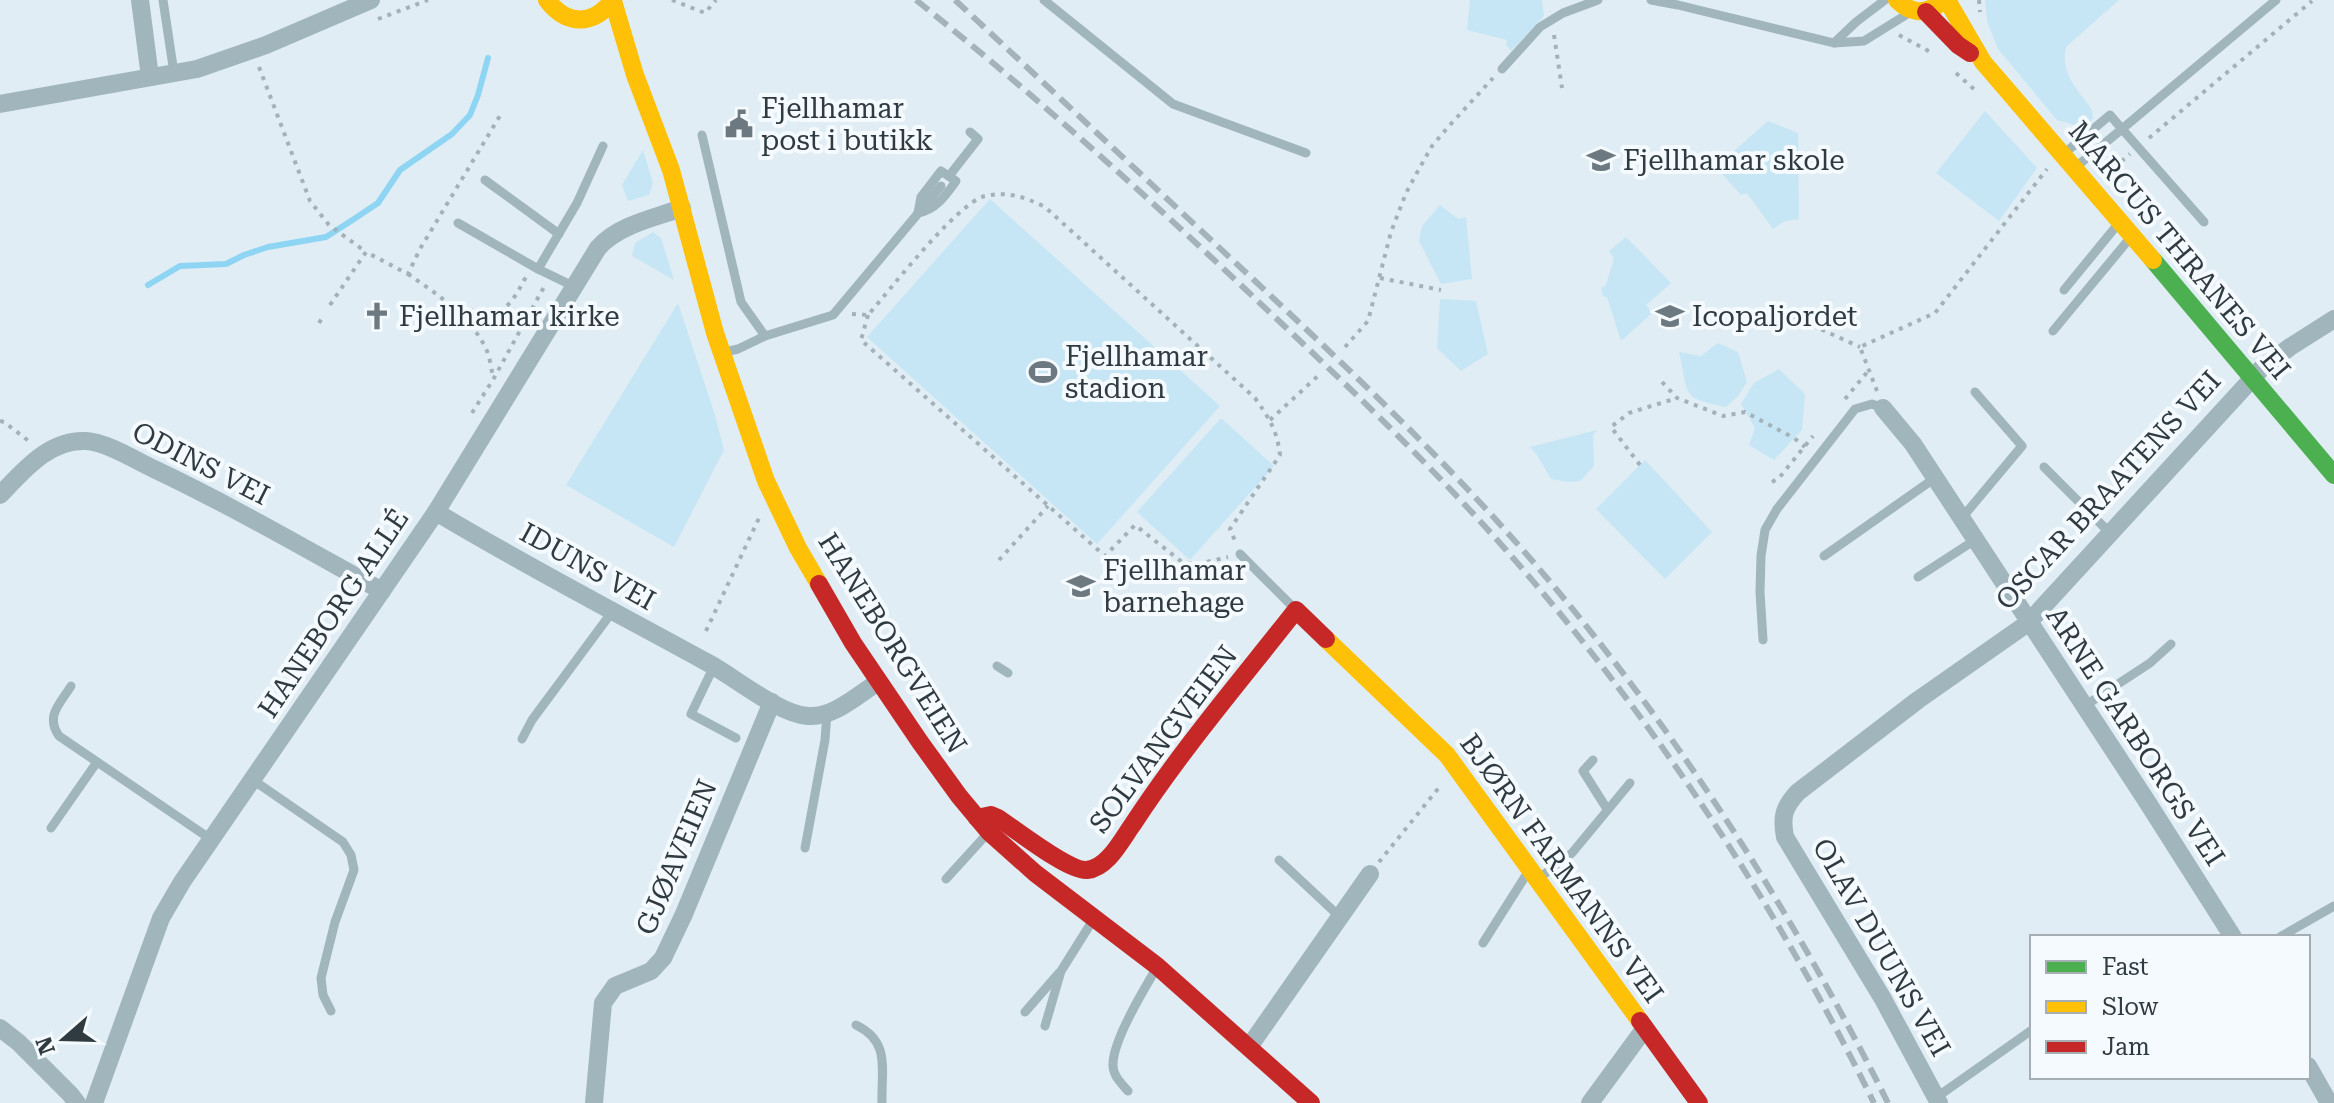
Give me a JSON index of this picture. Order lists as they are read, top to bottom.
{
  "streets": {
    "street": [
      "MARCUS THRANES VEI",
      "ODINS VEI",
      "OSCAR BRAATENS VEI",
      "IDUNS VEI",
      "HANEBORG ALLÉ",
      "HANEBORGVEIEN",
      "ARNE GARBORGS VEI",
      "SOLVANGVEIEN",
      "GJØAVEIEN",
      "BJØRN FARMANNS VEI",
      "OLAV DUUNS VEI"
    ]
  },
  "crossings": [
    ["MARCUS THRANES VEI", "OSCAR BRAATENS VEI"],
    ["ODINS VEI", "HANEBORG ALLÉ"],
    ["OSCAR BRAATENS VEI", "ARNE GARBORGS VEI"],
    ["OSCAR BRAATENS VEI", "OLAV DUUNS VEI"],
    ["IDUNS VEI", "HANEBORG ALLÉ"],
    ["IDUNS VEI", "GJØAVEIEN"],
    ["HANEBORG ALLÉ", "HANEBORGVEIEN"],
    ["HANEBORGVEIEN", "SOLVANGVEIEN"],
    ["SOLVANGVEIEN", "BJØRN FARMANNS VEI"]
  ],
  "places": {
    "public building": ["Fjellhamar post i butikk"],
    "school or university": ["Fjellhamar skole", "Icopaljordet", "Fjellhamar barnehage"],
    "church": ["Fjellhamar kirke"],
    "sports": ["Fjellhamar stadion"]
  },
  "legend": ["Fast", "Slow", "Jam"],
  "north": "left"
}
